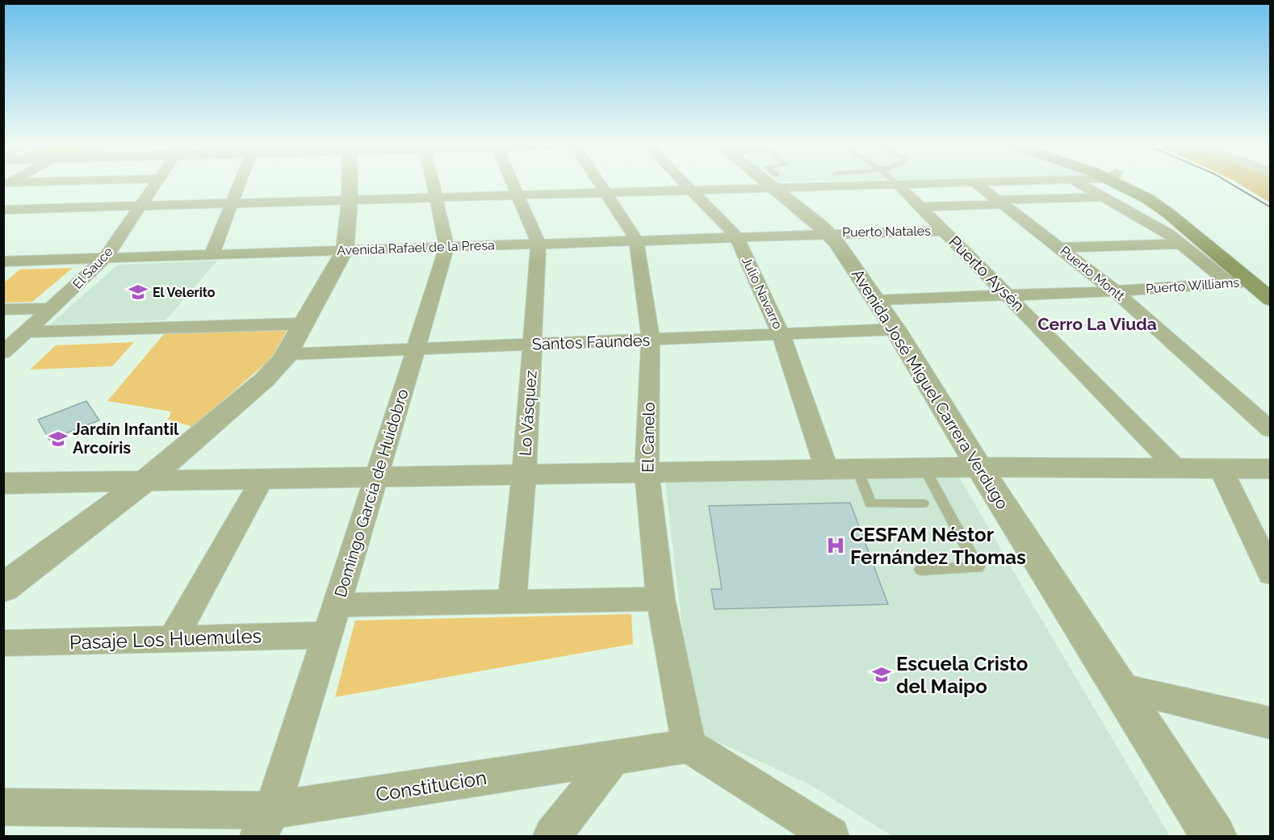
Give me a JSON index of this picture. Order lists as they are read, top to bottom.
{
  "streets": {
    "street": [
      "Puerto Natales",
      "Avenida Rafael de la Presa",
      "El Sauce",
      "Puerto Aysén",
      "Puerto Montt",
      "Puerto Williams",
      "Julio Navarro",
      "Santos Faundes",
      "Avenida José Miguel Carrera Verdugo",
      "Lo Vásquez",
      "El Canelo",
      "Domingo García de Huidobro",
      "Pasaje Los Huemules",
      "Constitucion"
    ]
  },
  "crossings": [
    ["Puerto Natales", "Avenida Rafael de la Presa"],
    ["Puerto Natales", "Puerto Aysén"],
    ["Puerto Natales", "Puerto Montt"],
    ["Puerto Natales", "Avenida José Miguel Carrera Verdugo"],
    ["Avenida Rafael de la Presa", "El Sauce"],
    ["Avenida Rafael de la Presa", "Julio Navarro"],
    ["Avenida Rafael de la Presa", "Avenida José Miguel Carrera Verdugo"],
    ["Avenida Rafael de la Presa", "Lo Vásquez"],
    ["Avenida Rafael de la Presa", "El Canelo"],
    ["Avenida Rafael de la Presa", "Domingo García de Huidobro"],
    ["Puerto Aysén", "Puerto Williams"],
    ["Puerto Montt", "Puerto Williams"],
    ["Puerto Williams", "Avenida José Miguel Carrera Verdugo"],
    ["Julio Navarro", "Santos Faundes"],
    ["Santos Faundes", "Avenida José Miguel Carrera Verdugo"],
    ["Santos Faundes", "Lo Vásquez"],
    ["Santos Faundes", "El Canelo"],
    ["Santos Faundes", "Domingo García de Huidobro"],
    ["El Canelo", "Constitucion"],
    ["Domingo García de Huidobro", "Pasaje Los Huemules"],
    ["Domingo García de Huidobro", "Constitucion"]
  ],
  "districts": ["Cerro La Viuda"],
  "places": {
    "school or university": ["El Velerito", "Jardín Infantil Arcoíris", "Escuela Cristo del Maipo"],
    "hospital": ["CESFAM Néstor Fernández Thomas"]
  }
}
